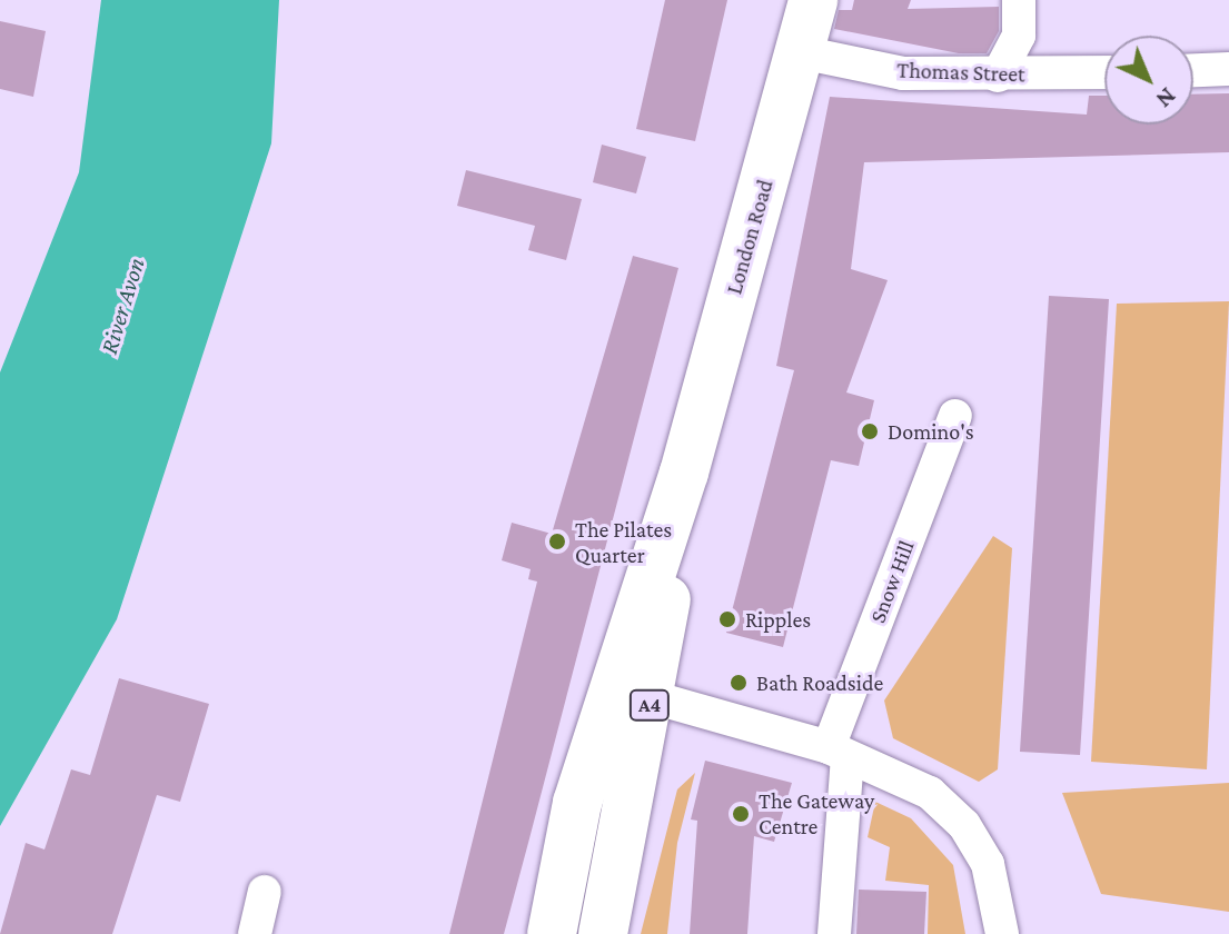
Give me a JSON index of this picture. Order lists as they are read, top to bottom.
{
  "streets": {
    "highway": ["London Road", "A4"],
    "street": ["Thomas Street", "Snow Hill"]
  },
  "crossings": [
    ["Thomas Street", "London Road"]
  ],
  "water": ["River Avon"],
  "places": [
    "Domino's",
    "The Pilates Quarter",
    "Ripples",
    "Bath Roadside",
    "The Gateway Centre"
  ],
  "north": "bottom right"
}
